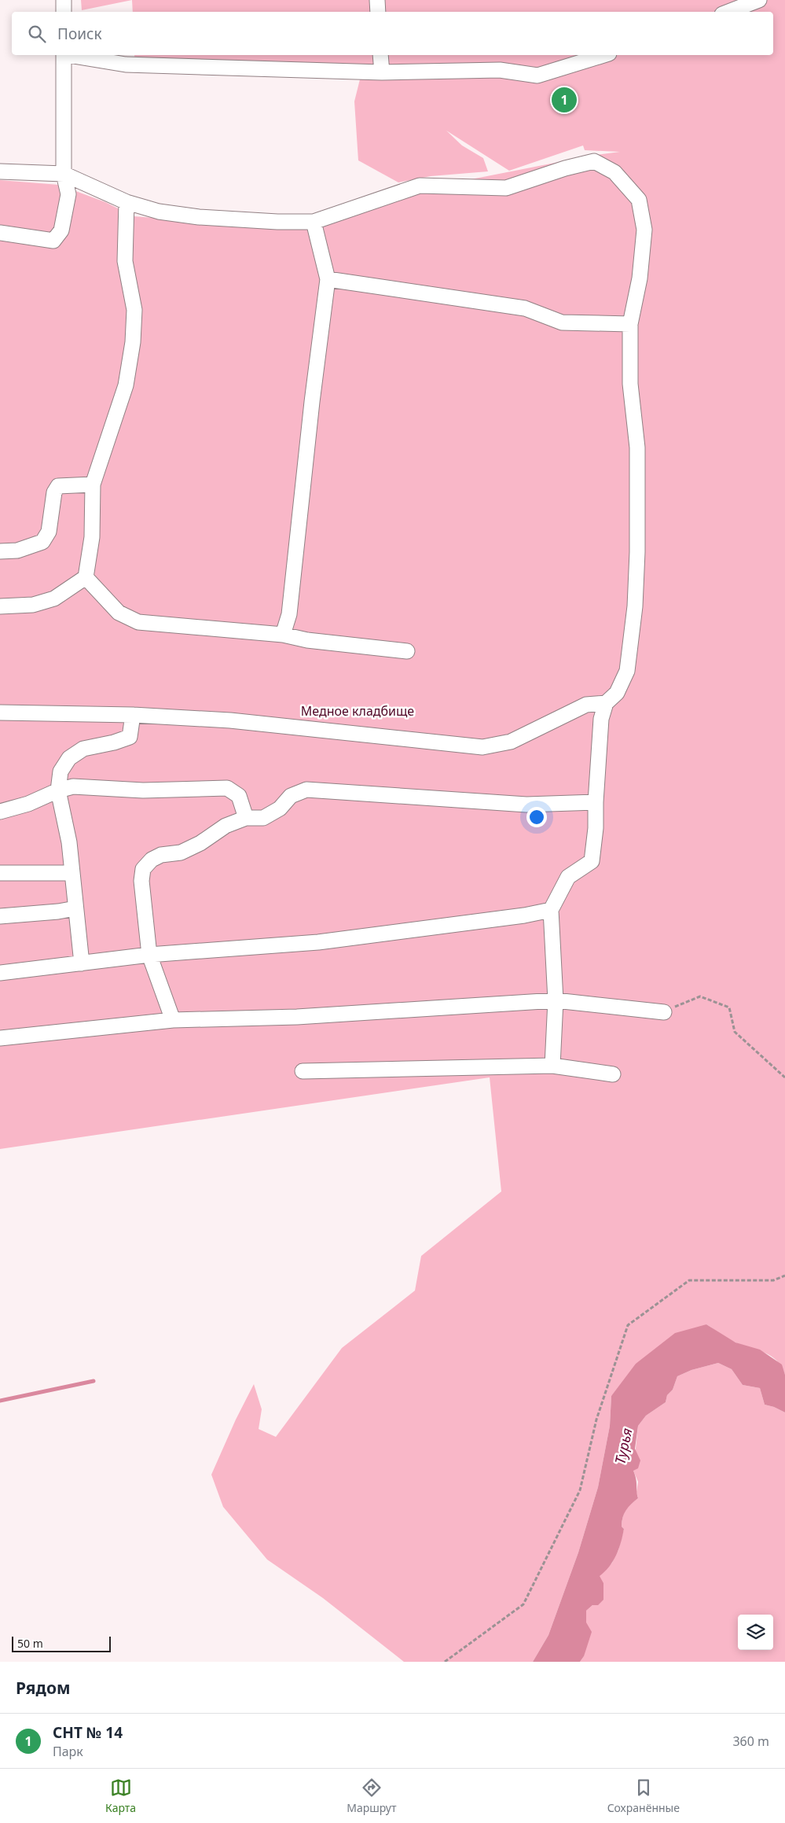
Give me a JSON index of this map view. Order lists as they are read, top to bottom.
{
  "water": ["Турья"],
  "parks": ["Медное кладбище"],
  "scale_bar": "50 m",
  "page": {
    "search": "Поиск",
    "pins": "1",
    "scale": "50 m",
    "heading": "Рядом",
    "list": [
      {
        "mark": "1",
        "name": "СНТ № 14",
        "note": "Парк",
        "value": "360 m"
      }
    ],
    "nav": ["Карта", "Маршрут", "Сохранённые"]
  }
}
